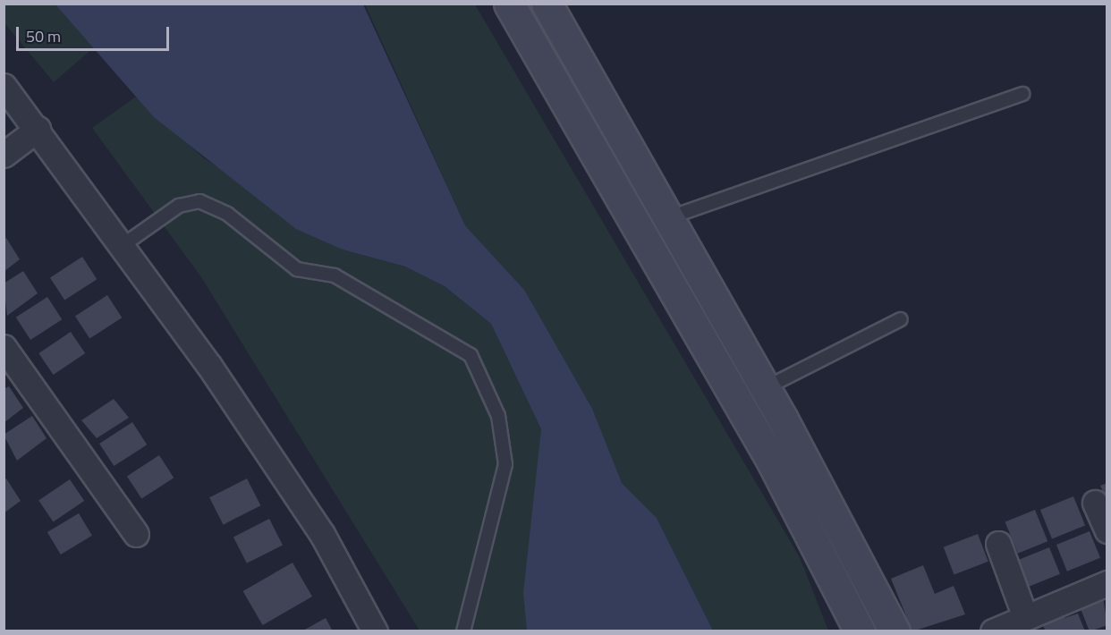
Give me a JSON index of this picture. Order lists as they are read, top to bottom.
{
  "scale_bar": "50 m"
}
